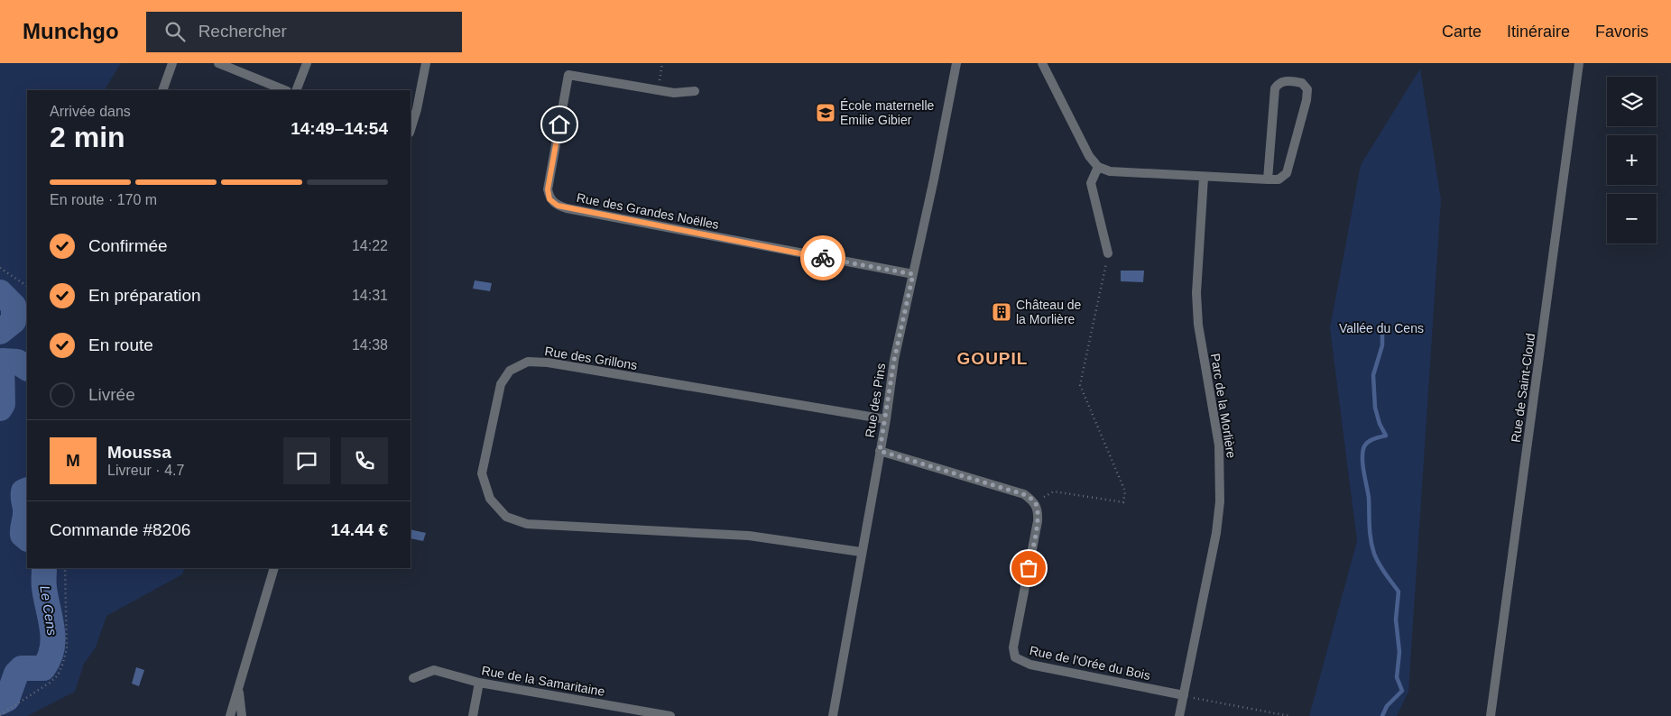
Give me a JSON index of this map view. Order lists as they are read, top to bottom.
{
  "streets": {
    "street": [
      "Rue des Grandes Noëlles",
      "Rue des Grillons",
      "Rue de Saint-Cloud",
      "Rue des Pins",
      "Parc de la Morlière",
      "Rue de l'Orée du Bois",
      "Rue de la Samaritaine"
    ]
  },
  "crossings": [
    ["Rue des Grandes Noëlles", "Rue des Pins"],
    ["Rue des Grillons", "Rue des Pins"],
    ["Parc de la Morlière", "Rue de l'Orée du Bois"]
  ],
  "districts": ["GOUPIL"],
  "water": ["Le Cens"],
  "parks": ["Vallée du Cens"],
  "places": {
    "school or university": ["École maternelle Emilie Gibier"],
    "building": ["Château de la Morlière"]
  },
  "page": {
    "header": "Munchgo",
    "search": "Rechercher",
    "nav": ["Carte", "Itinéraire", "Favoris"],
    "map_buttons": ["+", "−"],
    "heading": ["2 min", "Arrivée dans", "14:49–14:54"],
    "panel": [
      "Moussa",
      "Livreur · 4.7",
      "Commande #8206",
      "14.44 €"
    ],
    "bar": "En route · 170 m",
    "list": [
      ["Confirmée", "14:22"],
      ["En préparation", "14:31"],
      ["En route", "14:38"],
      "Livrée"
    ],
    "round": "M"
  }
}
